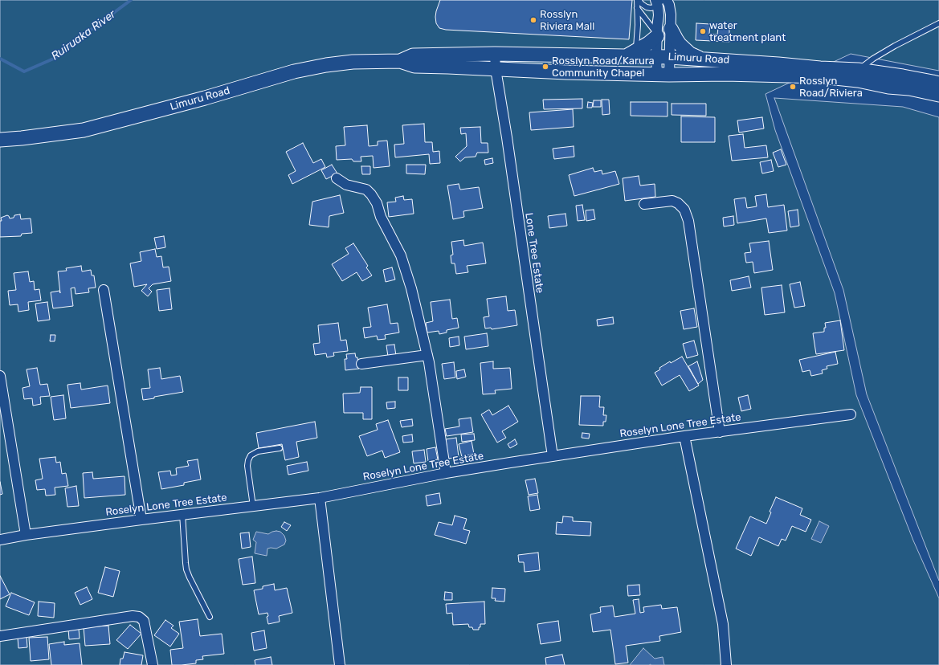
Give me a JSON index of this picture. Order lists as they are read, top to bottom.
{
  "streets": {
    "main road": ["Limuru Road"],
    "street": ["Lone Tree Estate", "Roselyn Lone Tree Estate"]
  },
  "crossings": [
    ["Limuru Road", "Lone Tree Estate"],
    ["Lone Tree Estate", "Roselyn Lone Tree Estate"]
  ],
  "water": ["Ruiruaka River"],
  "places": [
    "Rosslyn Riviera Mall",
    "water treatment plant",
    "Rosslyn Road/Karura Community Chapel",
    "Rosslyn Road/Riviera"
  ]
}
